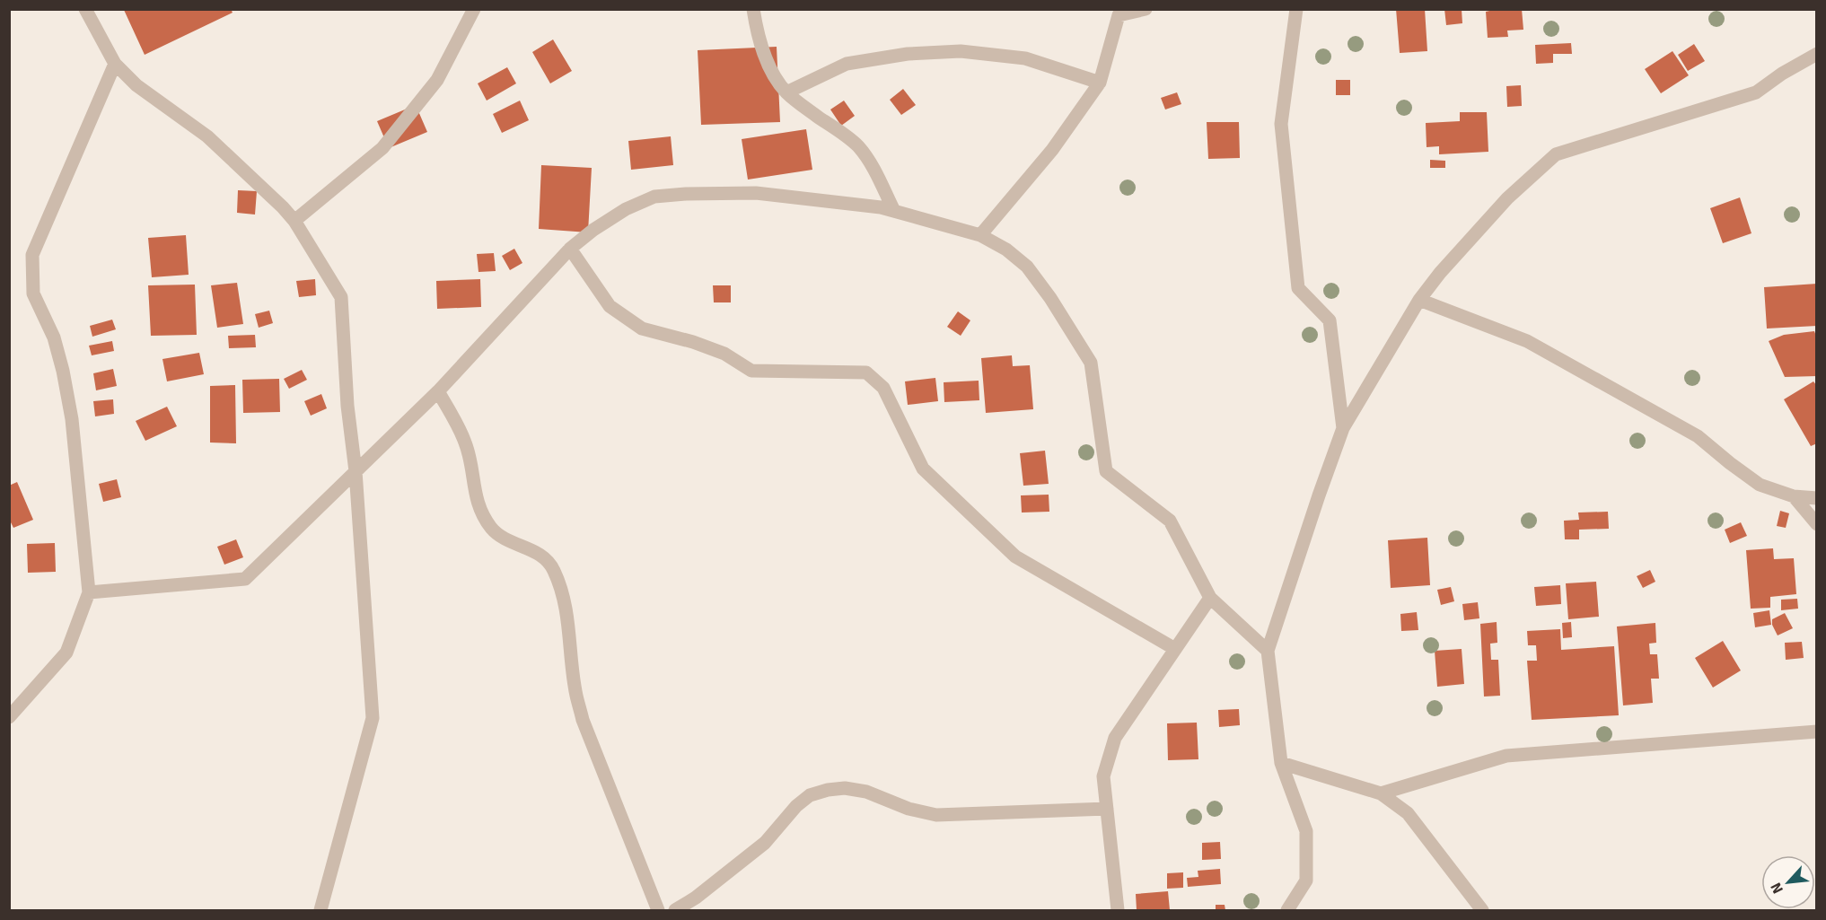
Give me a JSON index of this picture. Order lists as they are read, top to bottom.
{
  "north": "bottom left"
}
